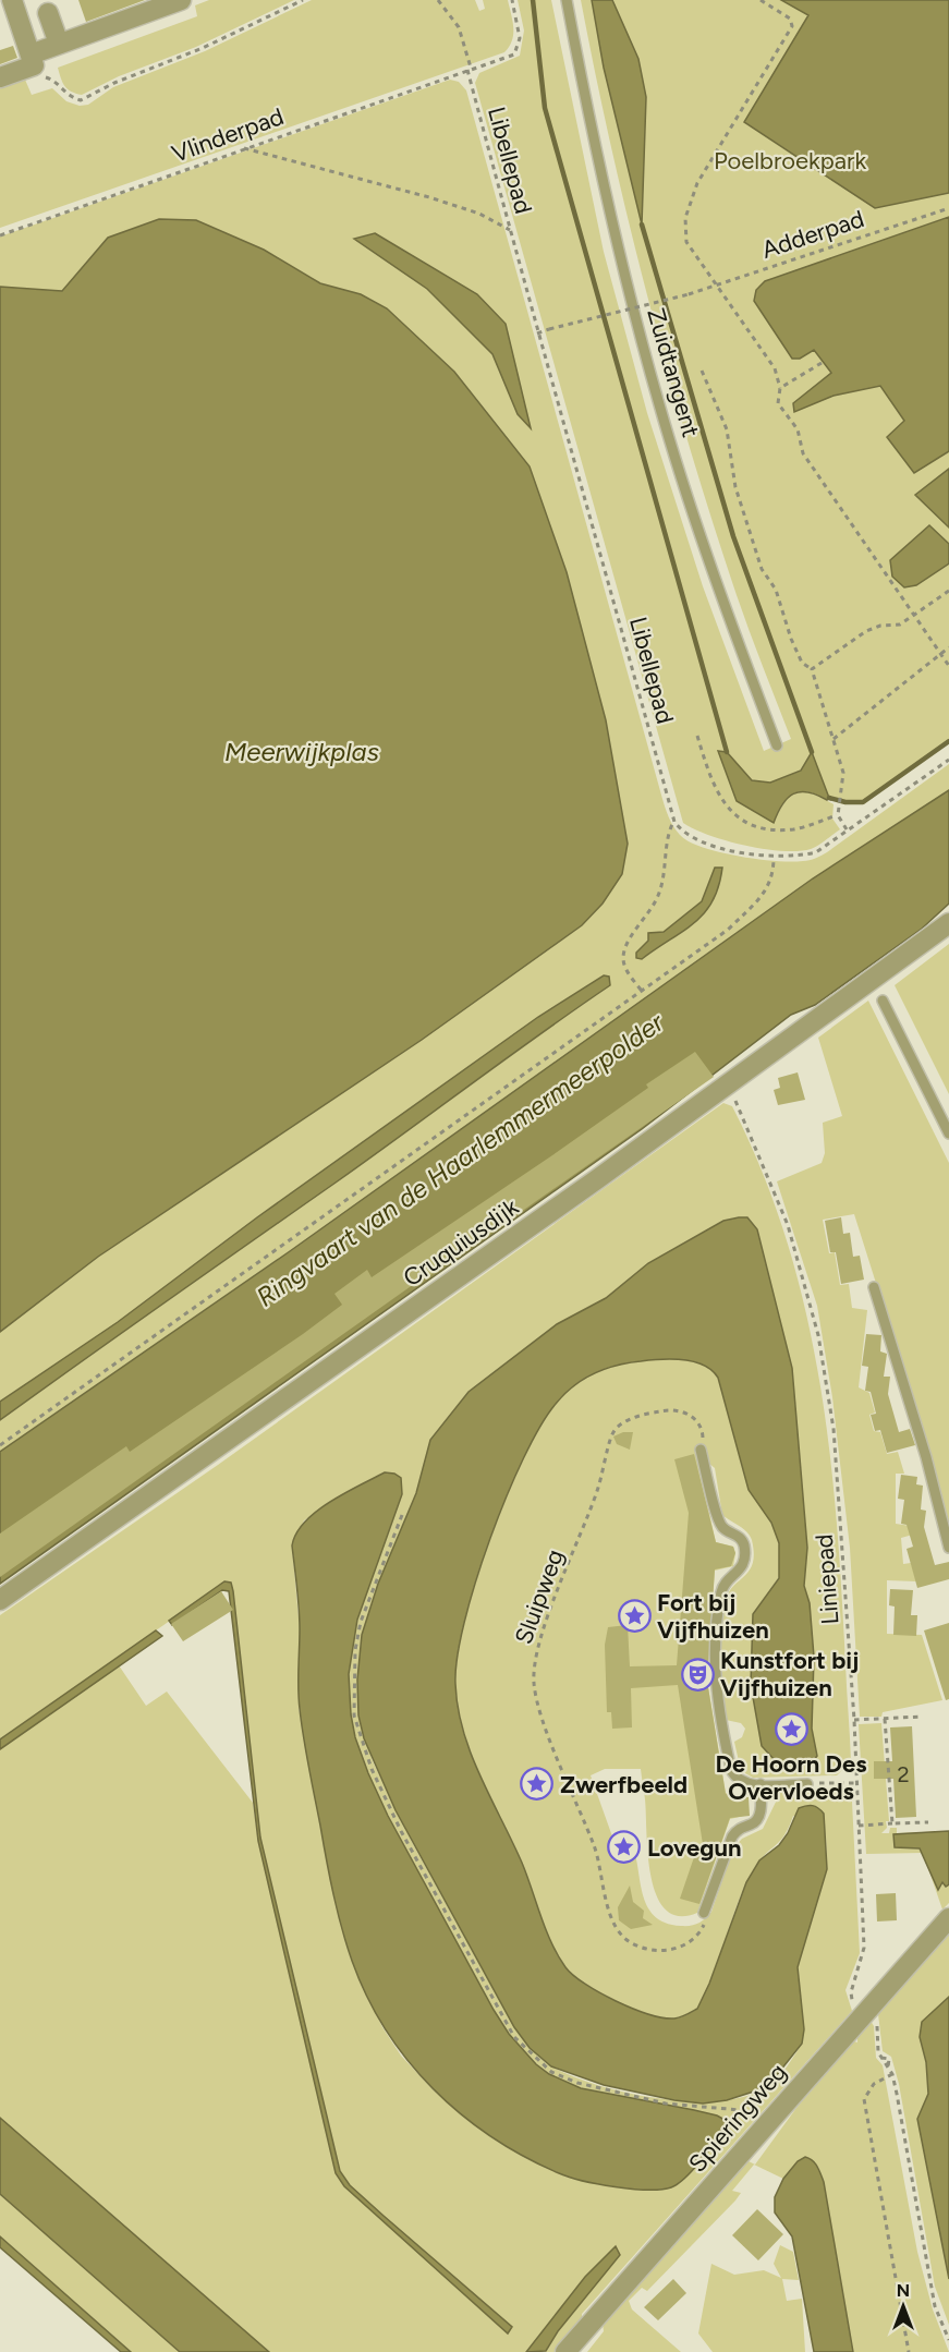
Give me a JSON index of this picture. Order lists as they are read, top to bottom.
{
  "streets": {
    "street": ["Cruquiusdijk", "Spieringweg"],
    "lane": ["Zuidtangent"],
    "path": [
      "Vlinderpad",
      "Libellepad",
      "Adderpad",
      "Liniepad",
      "Sluipweg"
    ]
  },
  "crossings": [
    ["Vlinderpad", "Libellepad"],
    ["Libellepad", "Adderpad"],
    ["Cruquiusdijk", "Liniepad"],
    ["Liniepad", "Spieringweg"]
  ],
  "water": ["Meerwijkplas", "Ringvaart van de Haarlemmermeerpolder"],
  "parks": ["Poelbroekpark"],
  "places": {
    "place": [
      "Fort bij Vijfhuizen",
      "De Hoorn Des Overvloeds",
      "Zwerfbeeld",
      "Lovegun"
    ],
    "theatre": ["Kunstfort bij Vijfhuizen"]
  },
  "house_numbers": ["2"],
  "north": "top"
}
